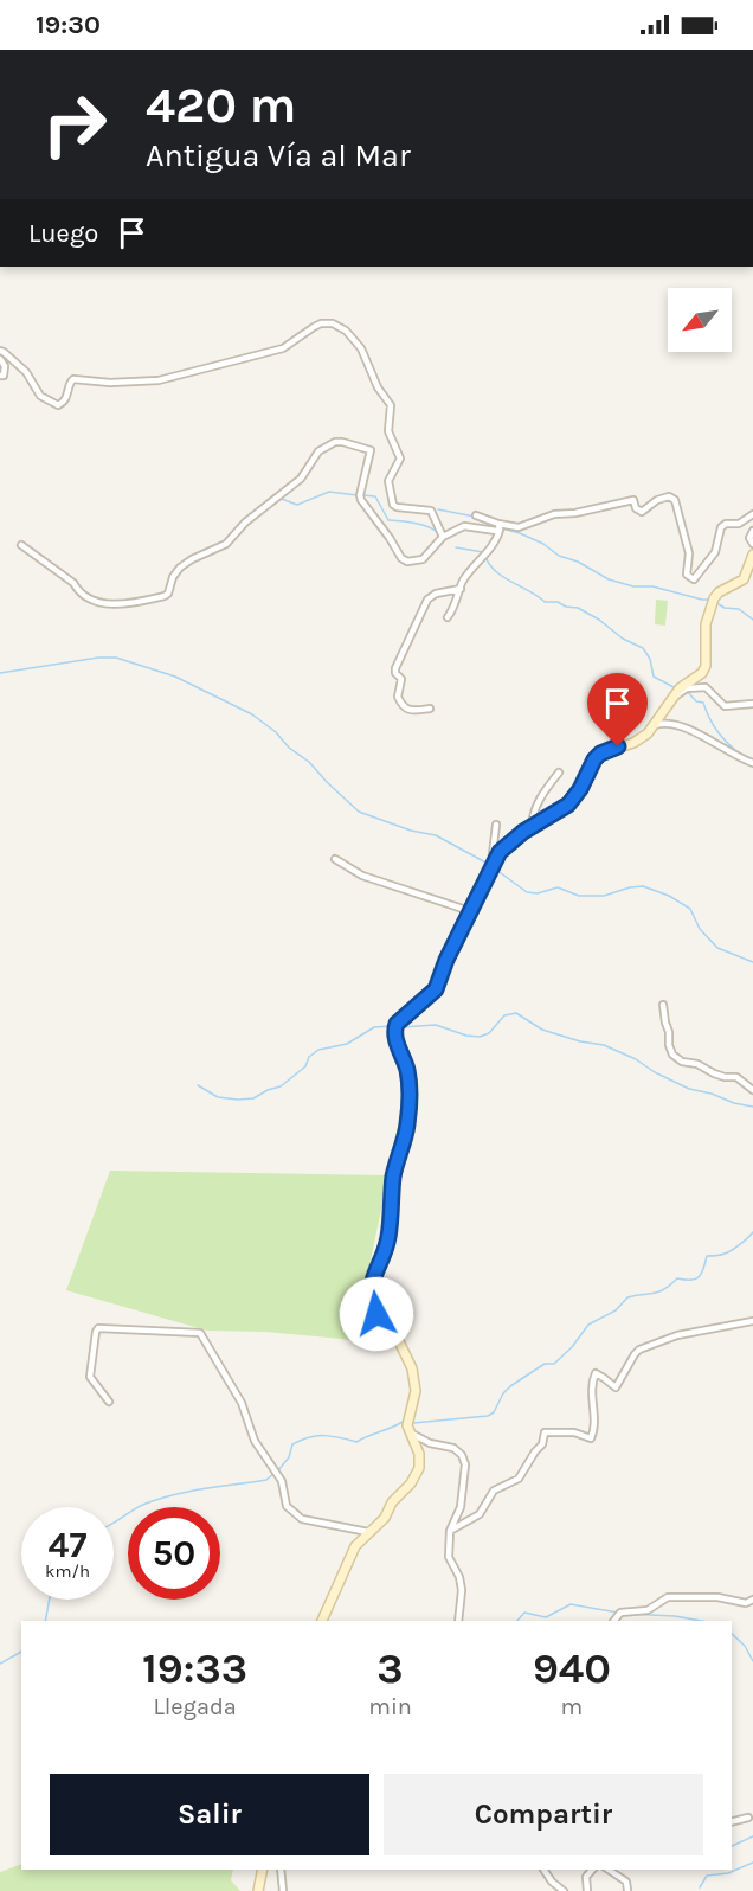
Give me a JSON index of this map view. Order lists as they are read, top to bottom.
{
  "north": "bottom left",
  "page": {
    "status": "19:30",
    "turn": ["420 m", "Antigua Vía al Mar"],
    "then": "Luego",
    "speed": "47 km/h",
    "limit": "50",
    "eta": [
      "19:33",
      "Llegada",
      "3",
      "min",
      "940",
      "m"
    ],
    "buttons": ["Salir", "Compartir"]
  }
}
